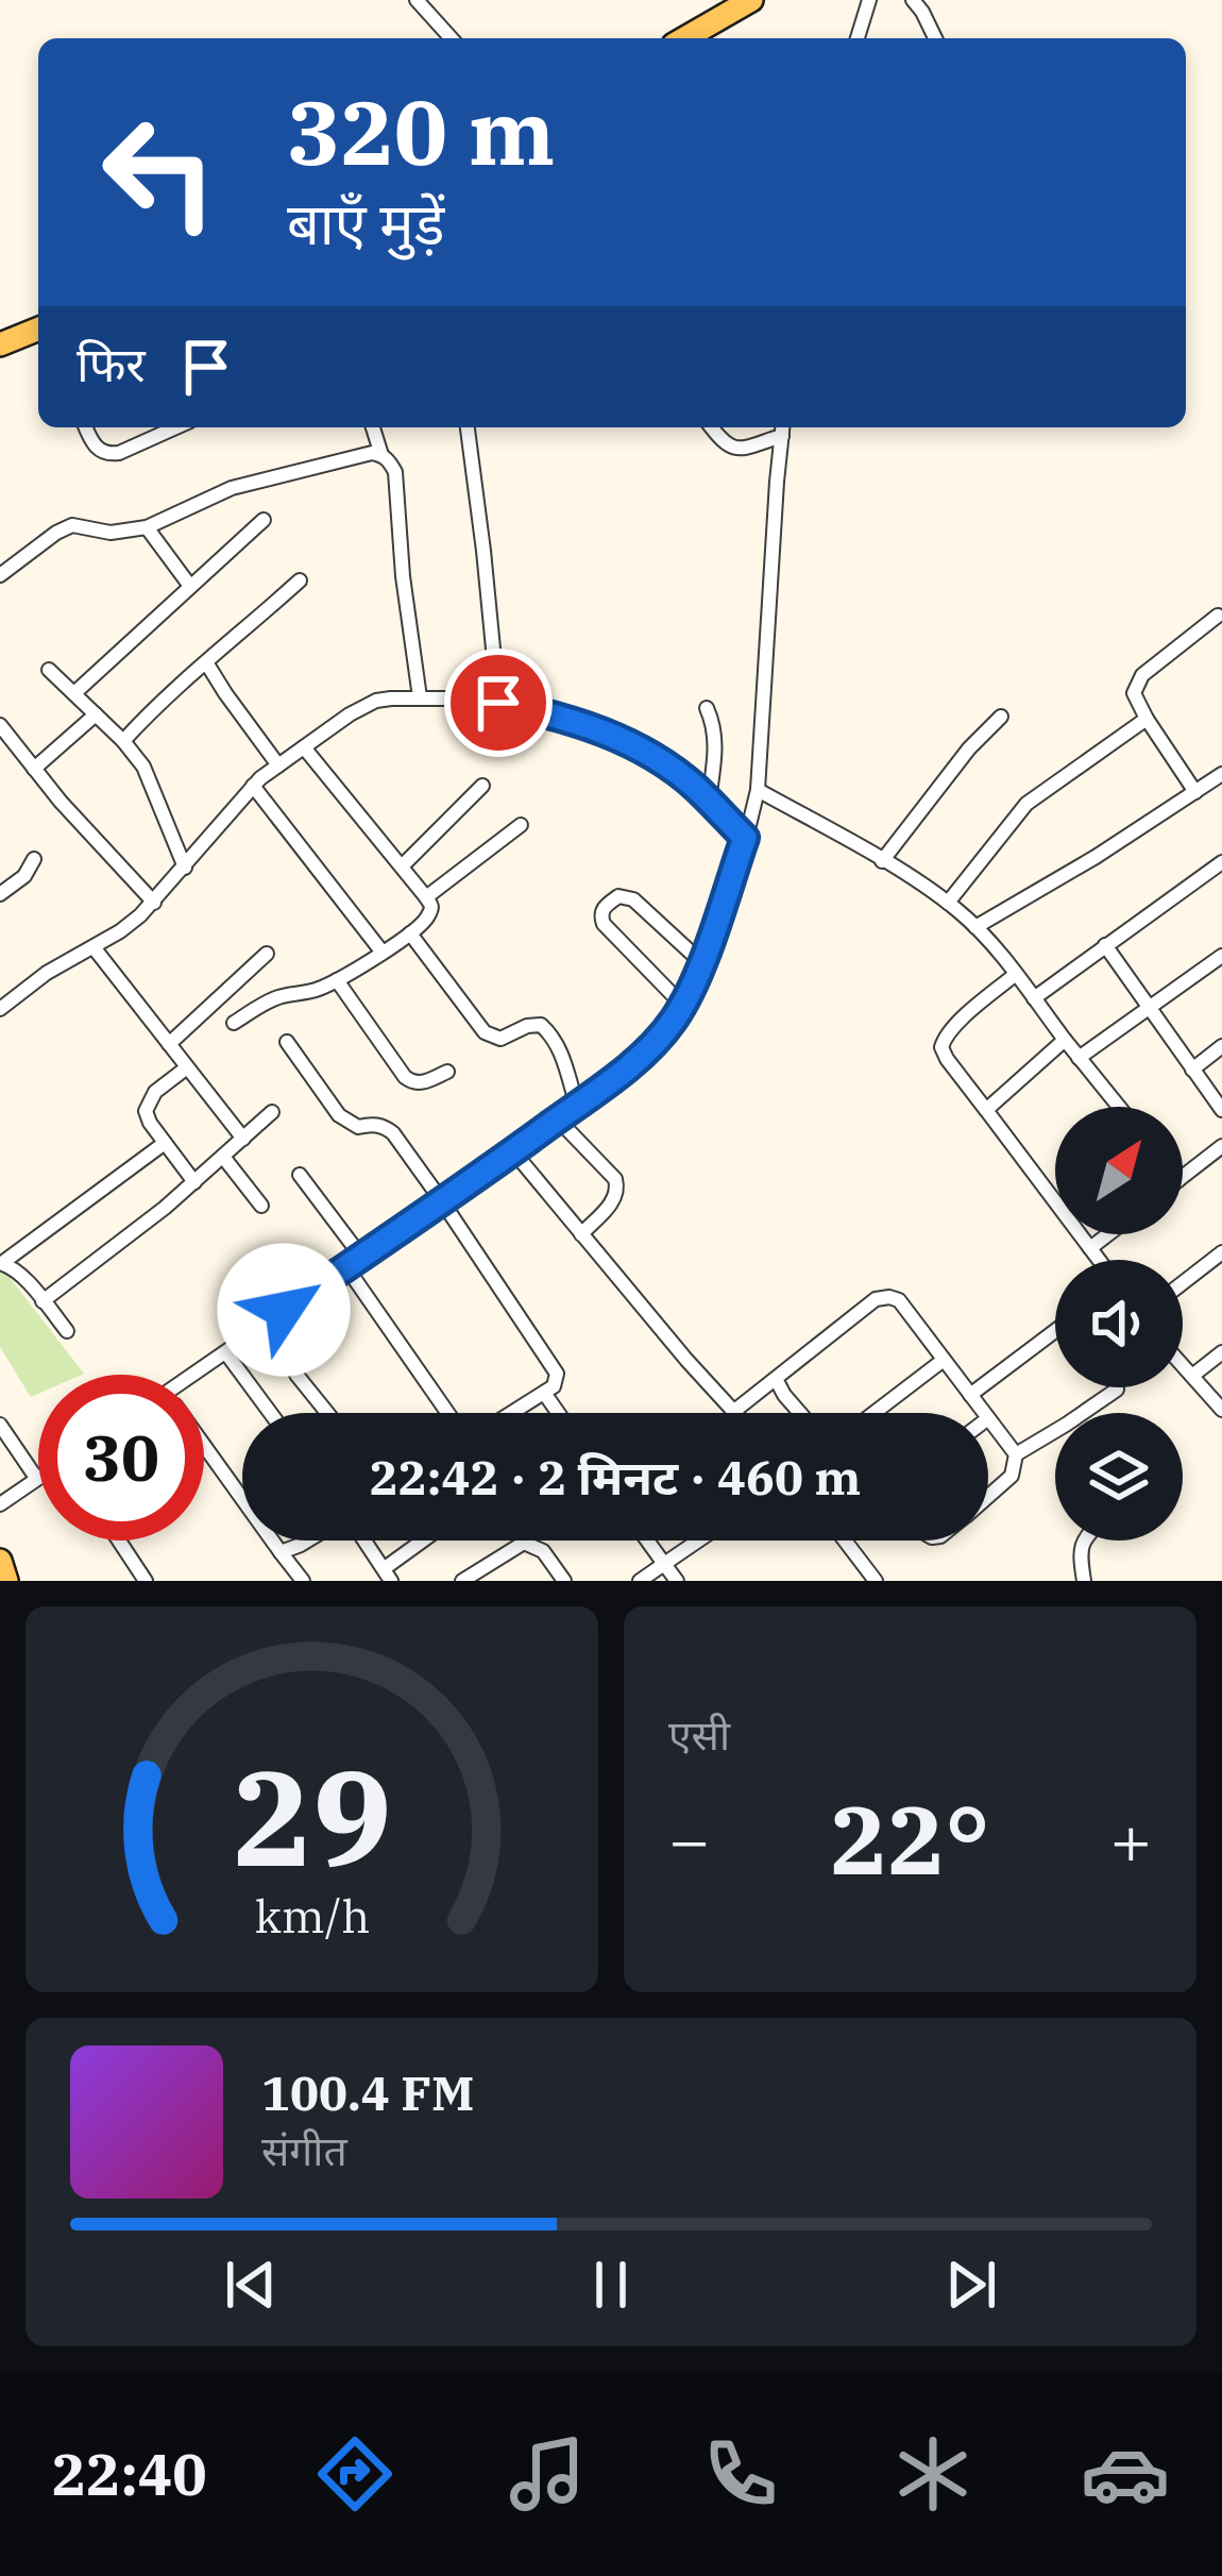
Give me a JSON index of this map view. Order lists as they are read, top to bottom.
{
  "north": "top right",
  "page": {
    "turn": ["320 m", "बाएँ मुड़ें"],
    "then": "फिर",
    "limit": "30",
    "trip": "22:42 · 2 मिनट · 460 m",
    "tile": "एसी",
    "heat": ["−", "22°", "+"],
    "song": ["100.4 FM", "संगीत"],
    "tabs": "22:40",
    "gauge": ["29", "km/h"]
  }
}
